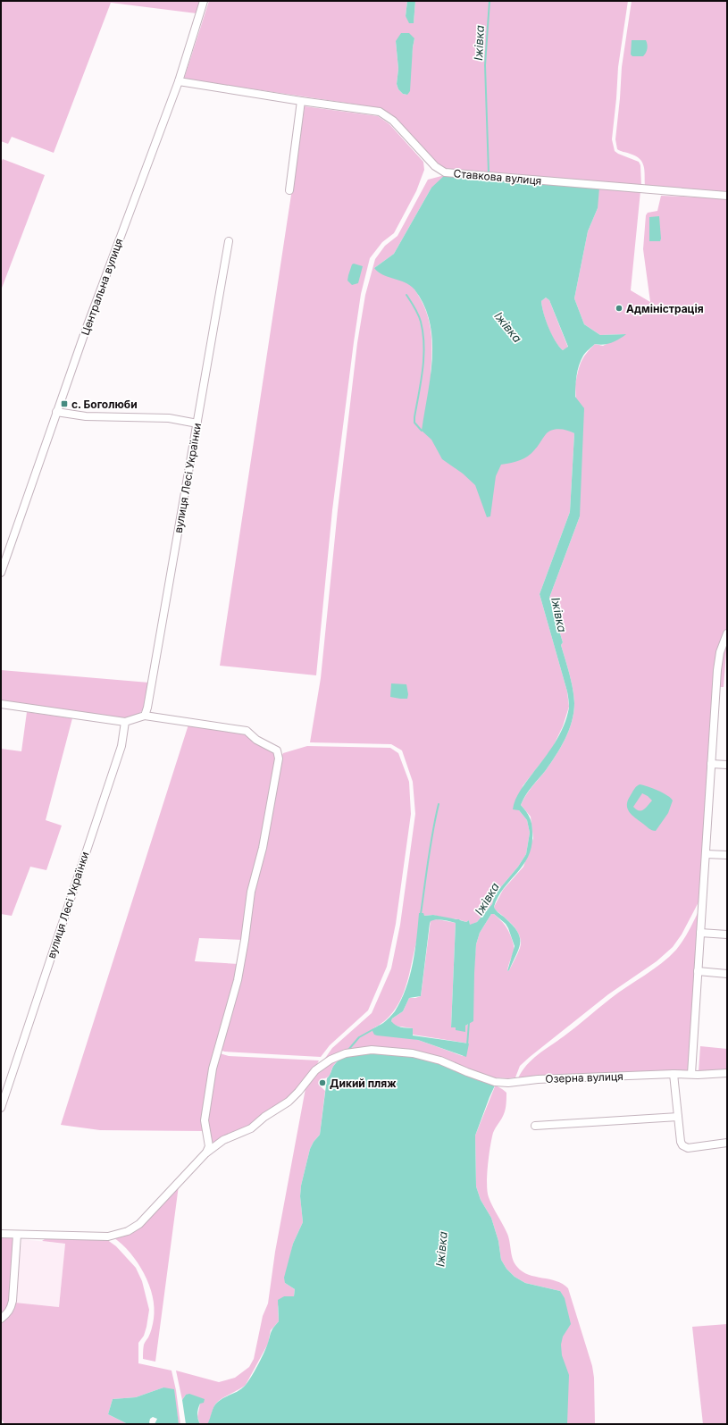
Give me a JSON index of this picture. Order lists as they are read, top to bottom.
{
  "streets": {
    "street": [
      "Ставкова вулиця",
      "Центральна вулиця",
      "вулиця Лесі Українки",
      "Озерна вулиця"
    ]
  },
  "crossings": [
    ["Ставкова вулиця", "Центральна вулиця"]
  ],
  "water": ["Іжівка"],
  "places": {
    "other": ["Адміністрація", "Дикий пляж"],
    "transit": ["с. Боголюби"]
  }
}
